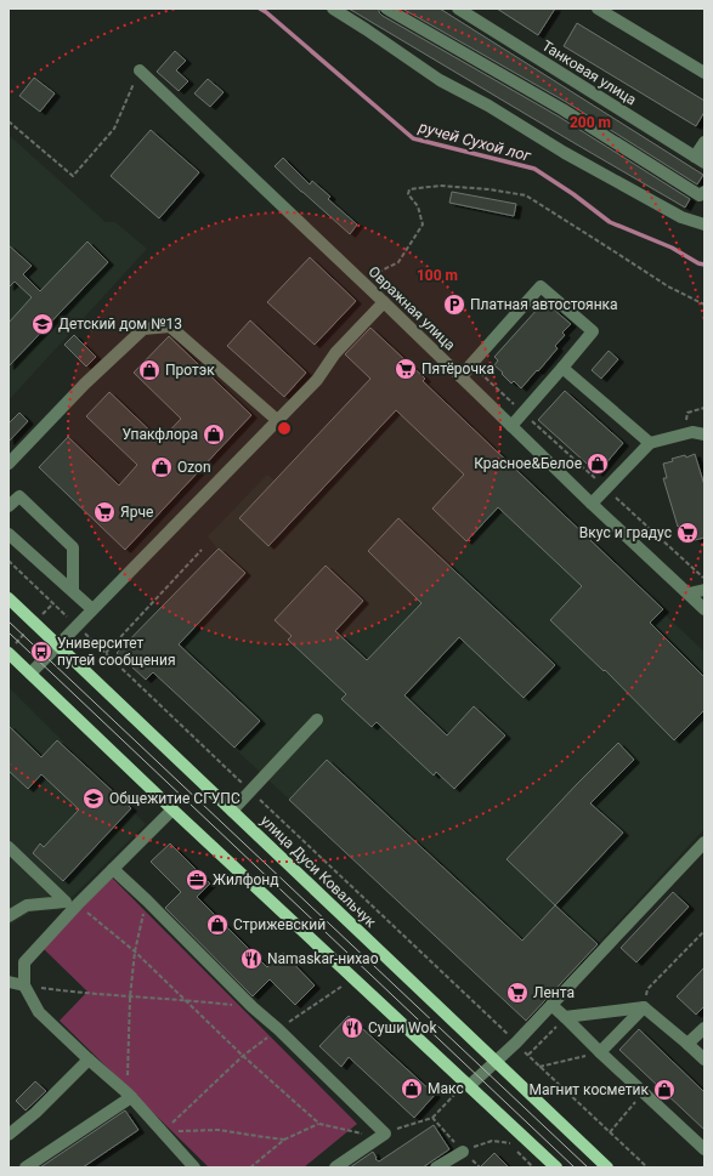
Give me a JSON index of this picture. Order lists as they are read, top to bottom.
{
  "streets": {
    "main road": ["улица Дуси Ковальчук"],
    "street": ["Танковая улица", "Овражная улица"]
  },
  "water": ["ручей Сухой лог"],
  "places": {
    "parking": ["Платная автостоянка"],
    "school or university": ["Детский дом №13", "Общежитие СГУПС"],
    "supermarket": [
      "Пятёрочка",
      "Ярче",
      "Вкус и градус",
      "Лента"
    ],
    "shop": [
      "Протэк",
      "Упакфлора",
      "Красное&Белое",
      "Ozon",
      "Стрижевский",
      "Макс",
      "Магнит косметик"
    ],
    "bus stop": ["Университет путей сообщения"],
    "office": ["Жилфонд"],
    "restaurant": ["Namaskar-нихао", "Суши Wok"]
  },
  "rings": ["200 m", "100 m"]
}
